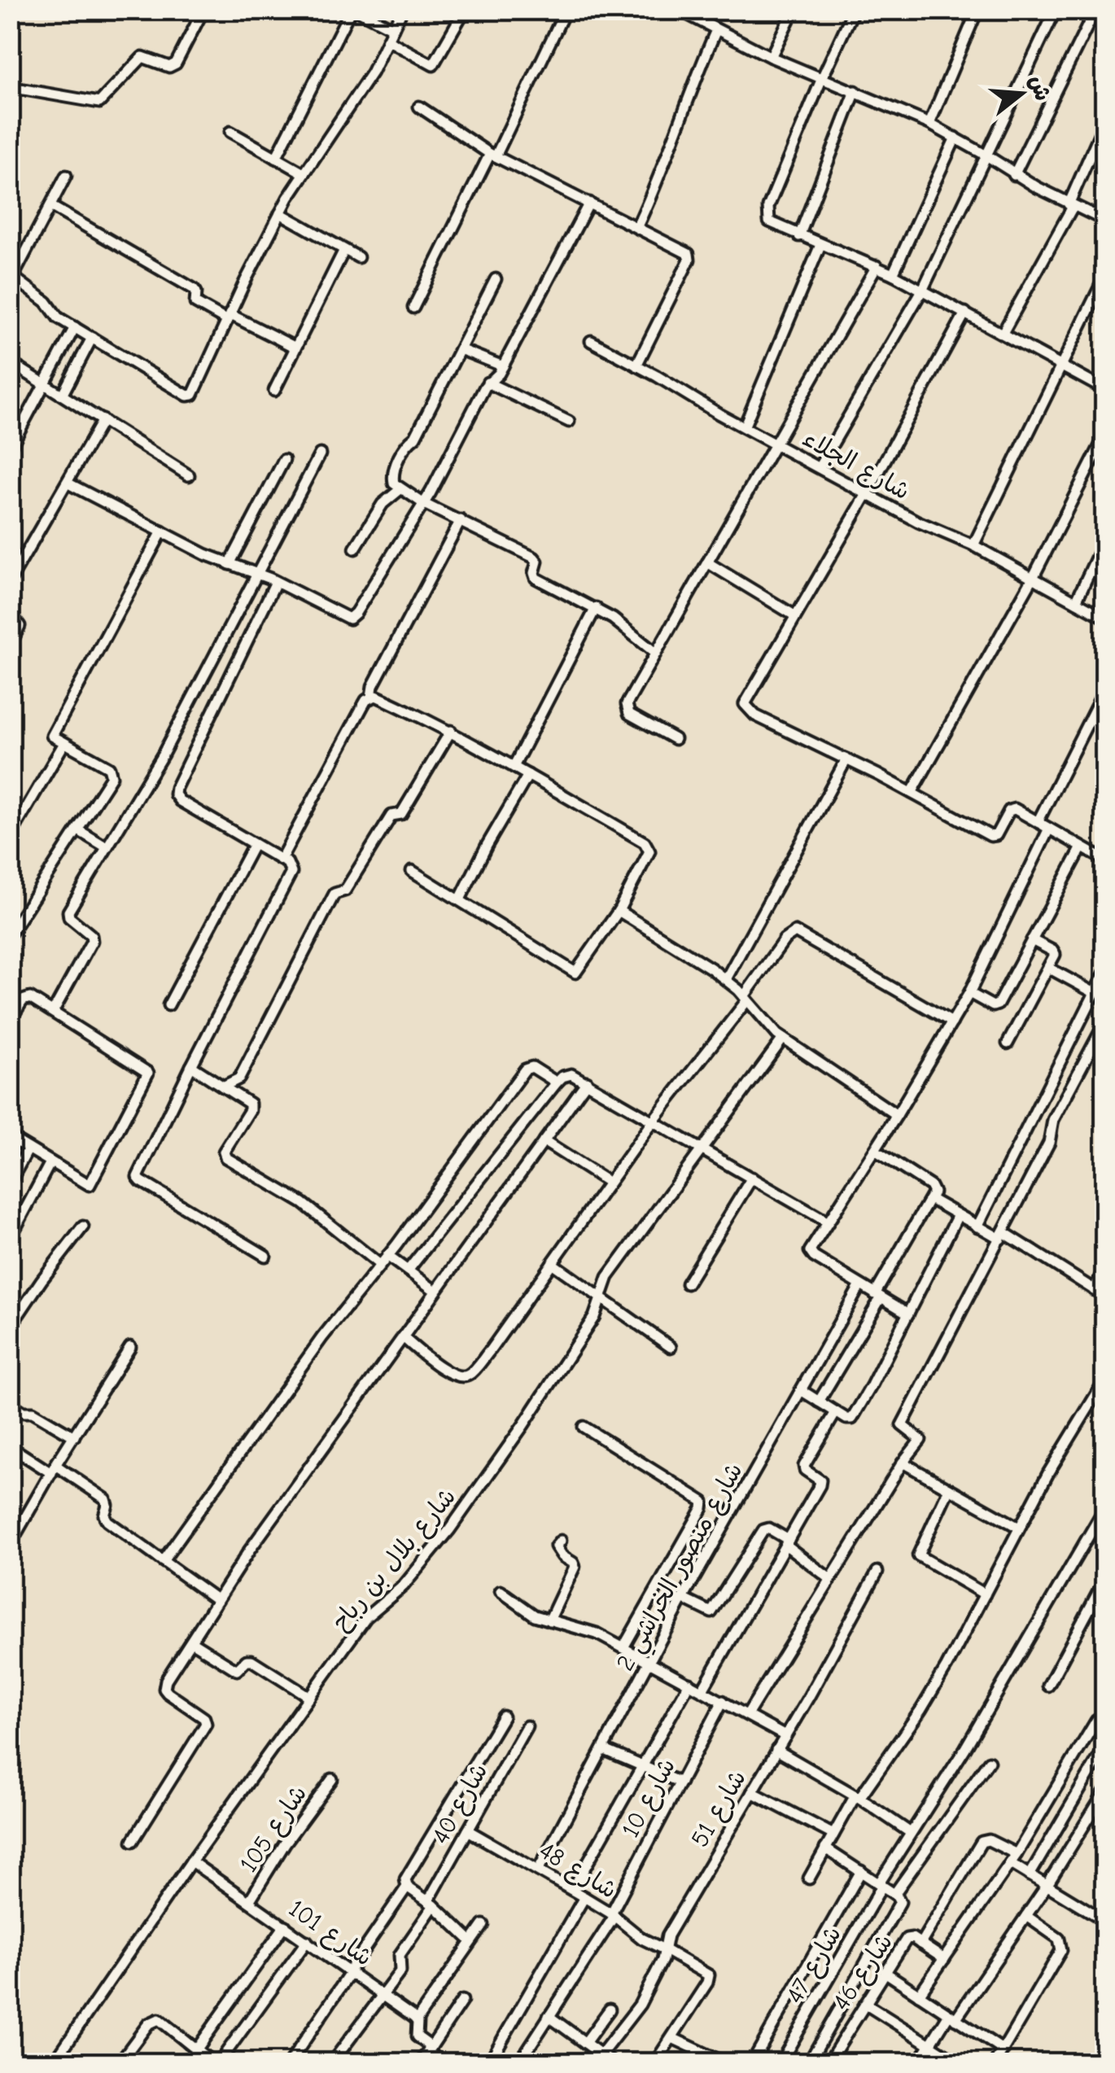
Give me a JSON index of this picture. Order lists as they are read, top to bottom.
{
  "streets": {
    "street": [
      "شارع الجلاء",
      "شارع بلال بن رباح",
      "شارع منصور الخراشي 2",
      "شارع 10",
      "شارع 40",
      "شارع 51",
      "شارع 105",
      "شارع 48",
      "شارع 101",
      "شارع 47",
      "شارع 46"
    ]
  },
  "crossings": [
    ["شارع بلال بن رباح", "شارع 101"],
    ["شارع منصور الخراشي 2", "شارع 48"],
    ["شارع 10", "شارع 48"],
    ["شارع 40", "شارع 48"],
    ["شارع 40", "شارع 101"],
    ["شارع 51", "شارع 48"],
    ["شارع 105", "شارع 101"]
  ],
  "north": "right"
}
